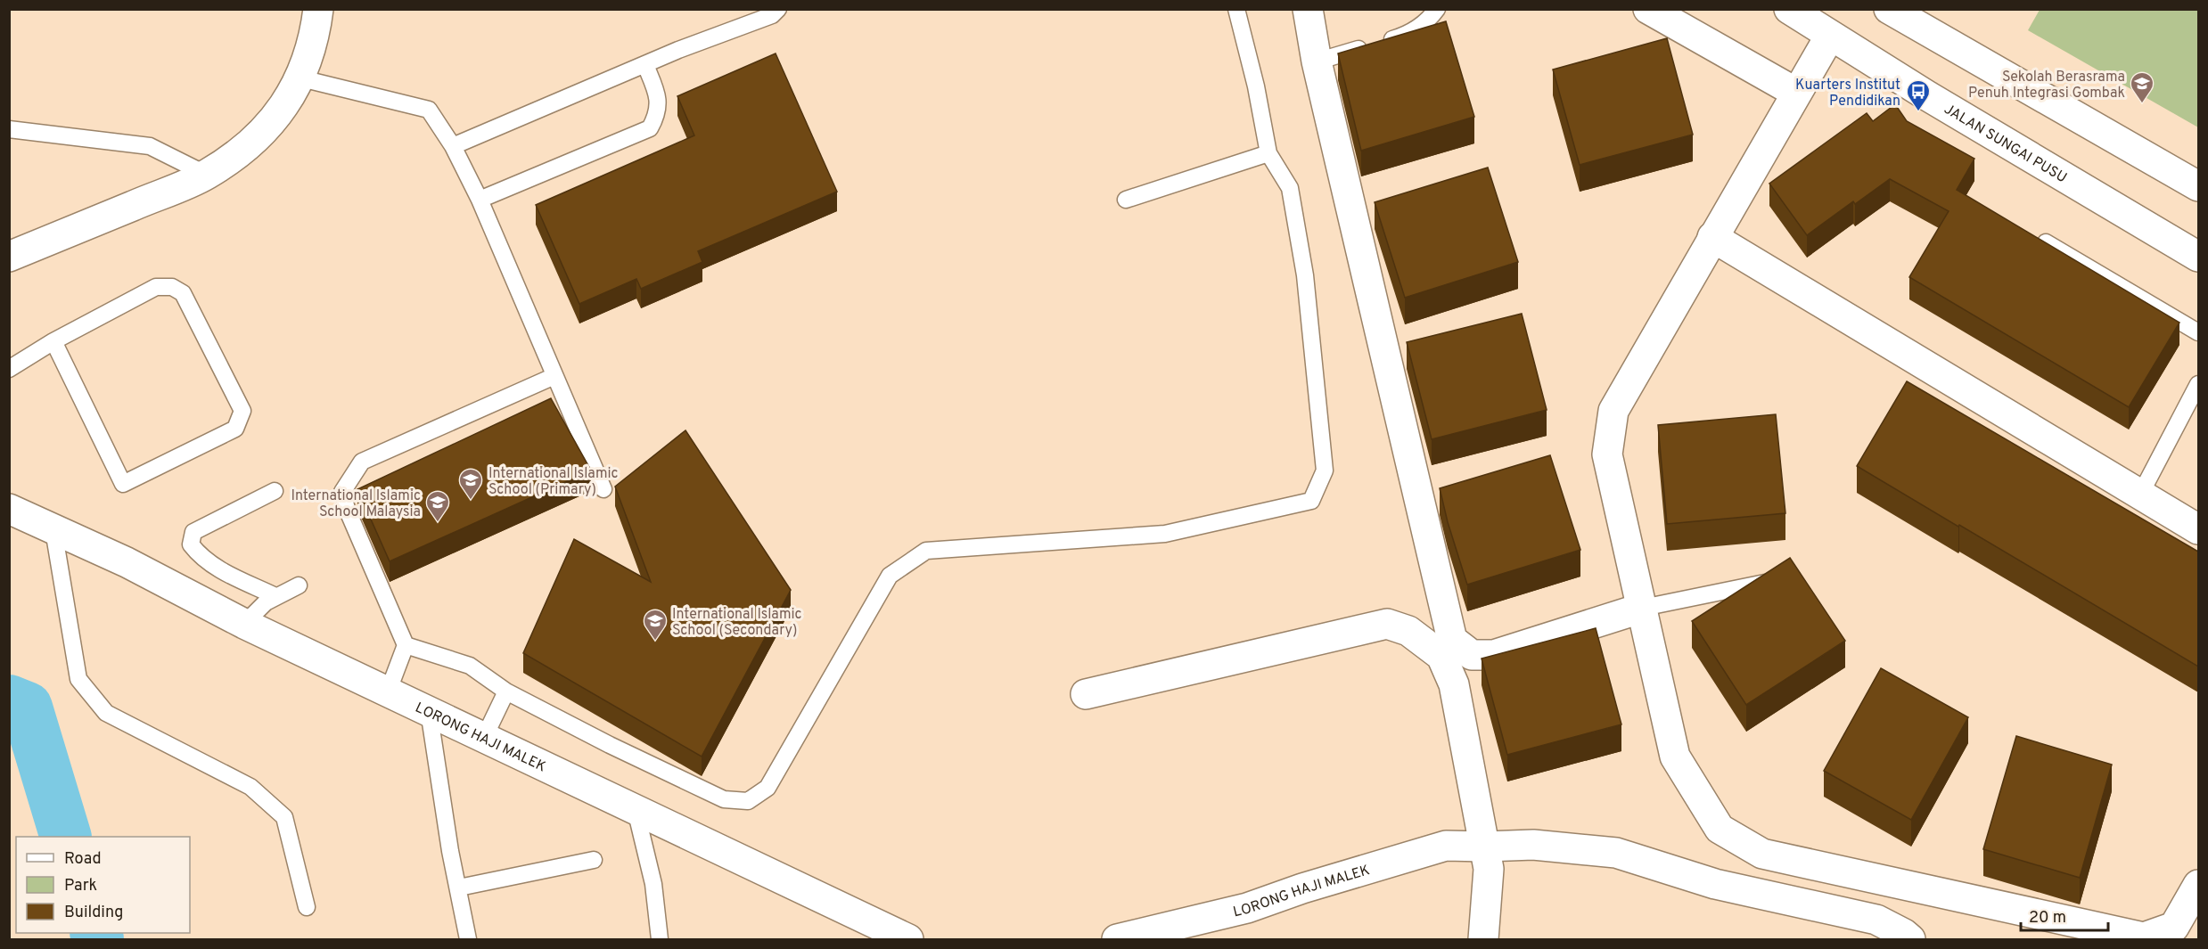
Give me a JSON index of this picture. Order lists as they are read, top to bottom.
{
  "streets": {
    "street": ["JALAN SUNGAI PUSU", "LORONG HAJI MALEK"]
  },
  "places": {
    "school or university": [
      "Sekolah Berasrama Penuh Integrasi Gombak",
      "International Islamic School (Primary)",
      "International Islamic School Malaysia",
      "International Islamic School (Secondary)"
    ],
    "bus stop": ["Kuarters Institut Pendidikan"]
  },
  "legend": ["Road", "Park", "Building"],
  "scale_bar": "20 m"
}
